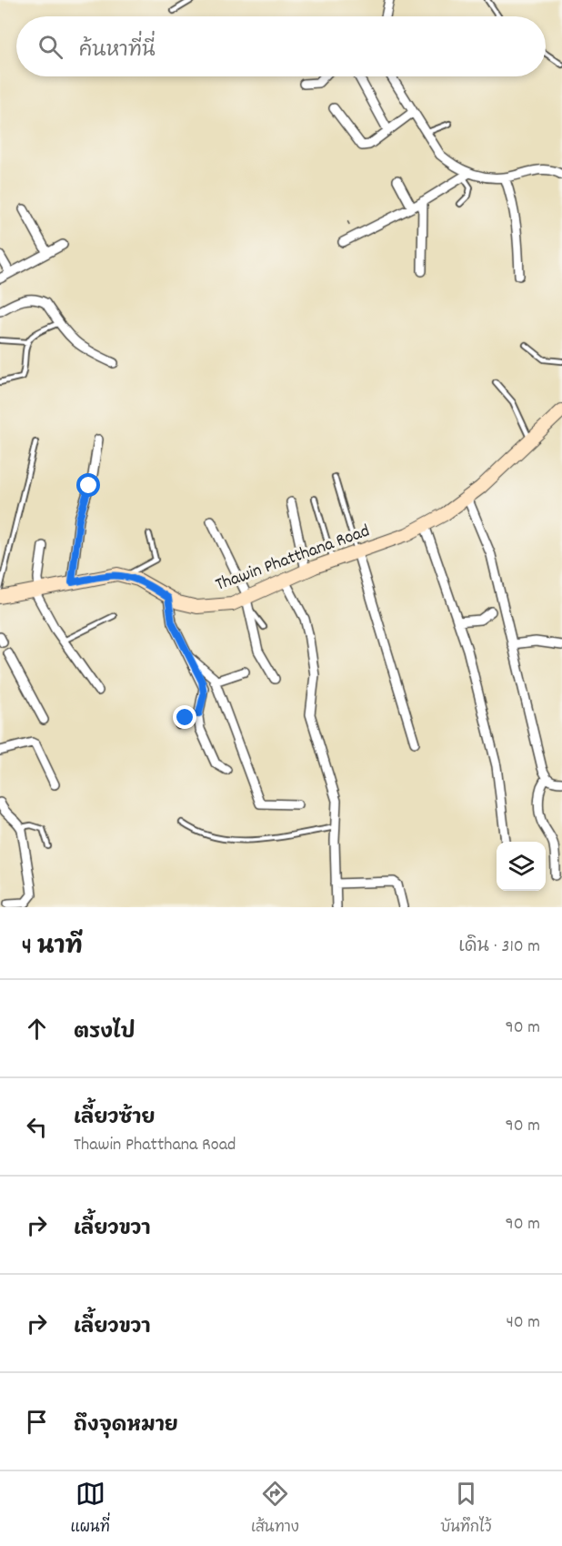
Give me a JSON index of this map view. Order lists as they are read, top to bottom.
{
  "streets": {
    "street": ["Thawin Phatthana Road"]
  },
  "page": {
    "search": "ค้นหาที่นี่",
    "heading": ["4 นาที", "เดิน · 310 m"],
    "list": [
      ["ตรงไป", "90 m"],
      ["เลี้ยวซ้าย", "Thawin Phatthana Road", "90 m"],
      ["เลี้ยวขวา", "90 m"],
      ["เลี้ยวขวา", "40 m"],
      "ถึงจุดหมาย"
    ],
    "nav": ["แผนที่", "เส้นทาง", "บันทึกไว้"]
  }
}
